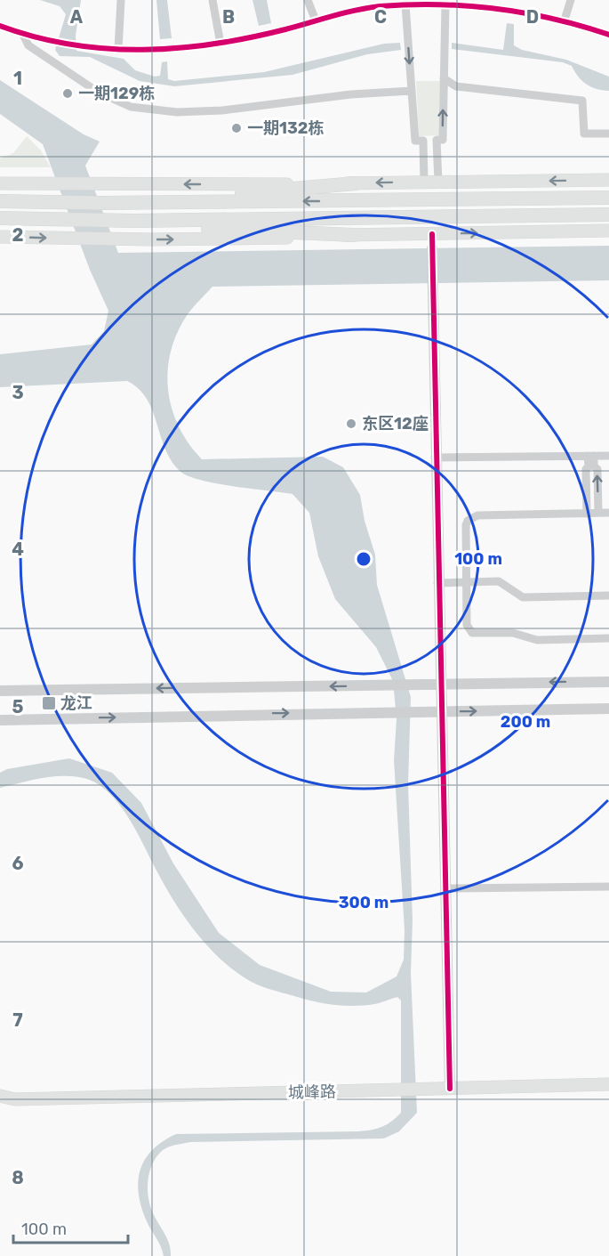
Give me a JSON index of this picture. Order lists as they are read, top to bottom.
{
  "streets": {
    "main road": ["城峰路"]
  },
  "places": {
    "other": ["一期129栋", "一期132栋", "东区12座"],
    "transit": ["龙江"]
  },
  "scale_bar": "100 m",
  "grid": {
    "columns": [
      "A",
      "B",
      "C",
      "D"
    ],
    "rows": [
      "1",
      "2",
      "3",
      "4",
      "5",
      "6",
      "7",
      "8"
    ]
  },
  "rings": ["100 m", "200 m", "300 m"]
}
